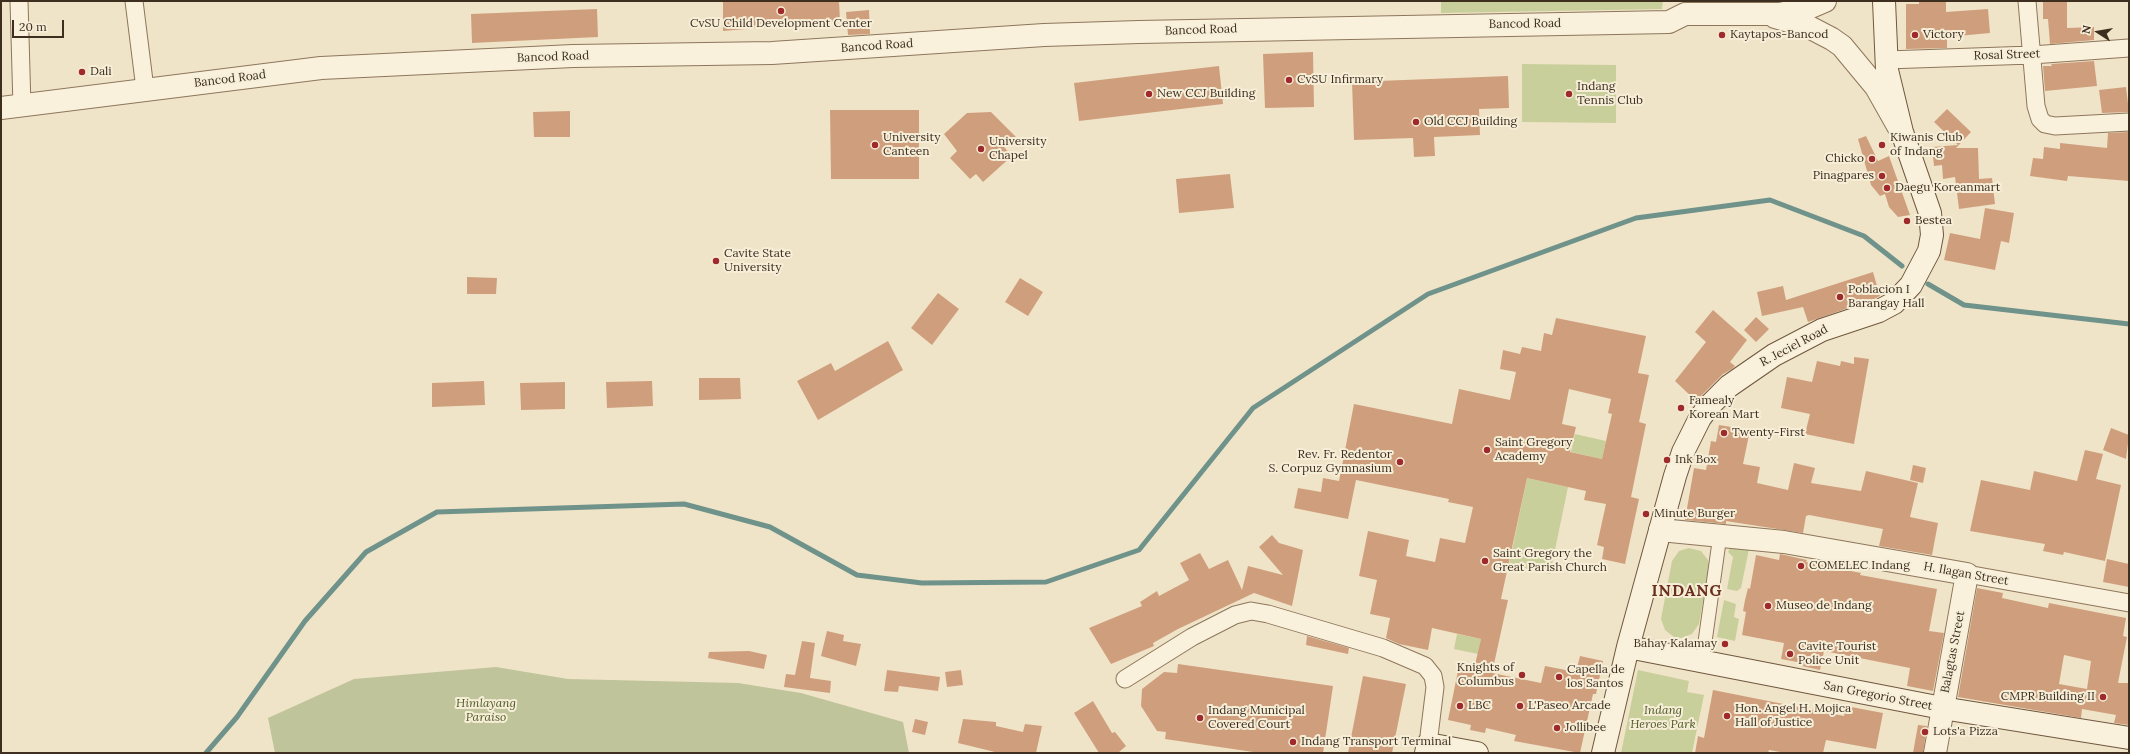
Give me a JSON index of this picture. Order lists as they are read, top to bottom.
{
  "streets": {
    "street": [
      "Bancod Road",
      "Rosal Street",
      "R. Jeciel Road",
      "H. Ilagan Street",
      "Balagtas Street",
      "San Gregorio Street"
    ]
  },
  "crossings": [
    ["Bancod Road", "R. Jeciel Road"],
    ["Rosal Street", "R. Jeciel Road"],
    ["R. Jeciel Road", "H. Ilagan Street"],
    ["R. Jeciel Road", "San Gregorio Street"],
    ["H. Ilagan Street", "Balagtas Street"],
    ["Balagtas Street", "San Gregorio Street"]
  ],
  "districts": ["INDANG"],
  "parks": ["Himlayang Paraiso", "Indang Heroes Park"],
  "places": [
    "CvSU Child Development Center",
    "Kaytapos-Bancod",
    "Victory",
    "Dali",
    "CvSU Infirmary",
    "New CCJ Building",
    "Indang Tennis Club",
    "Old CCJ Building",
    "University Canteen",
    "Kiwanis Club of Indang",
    "University Chapel",
    "Chicko",
    "Pinagpares",
    "Daegu Koreanmart",
    "Bestea",
    "Cavite State University",
    "Poblacion I Barangay Hall",
    "Famealy Korean Mart",
    "Twenty-First",
    "Saint Gregory Academy",
    "Ink Box",
    "Rev. Fr. Redentor S. Corpuz Gymnasium",
    "Minute Burger",
    "Saint Gregory the Great Parish Church",
    "COMELEC Indang",
    "Museo de Indang",
    "Bahay Kalamay",
    "Cavite Tourist Police Unit",
    "Knights of Columbus",
    "Capella de los Santos",
    "CMPR Building II",
    "LBC",
    "L'Paseo Arcade",
    "Hon. Angel H. Mojica Hall of Justice",
    "Indang Municipal Covered Court",
    "Jollibee",
    "Lots'a Pizza",
    "Indang Transport Terminal"
  ],
  "scale_bar": "20 m",
  "north": "left"
}
